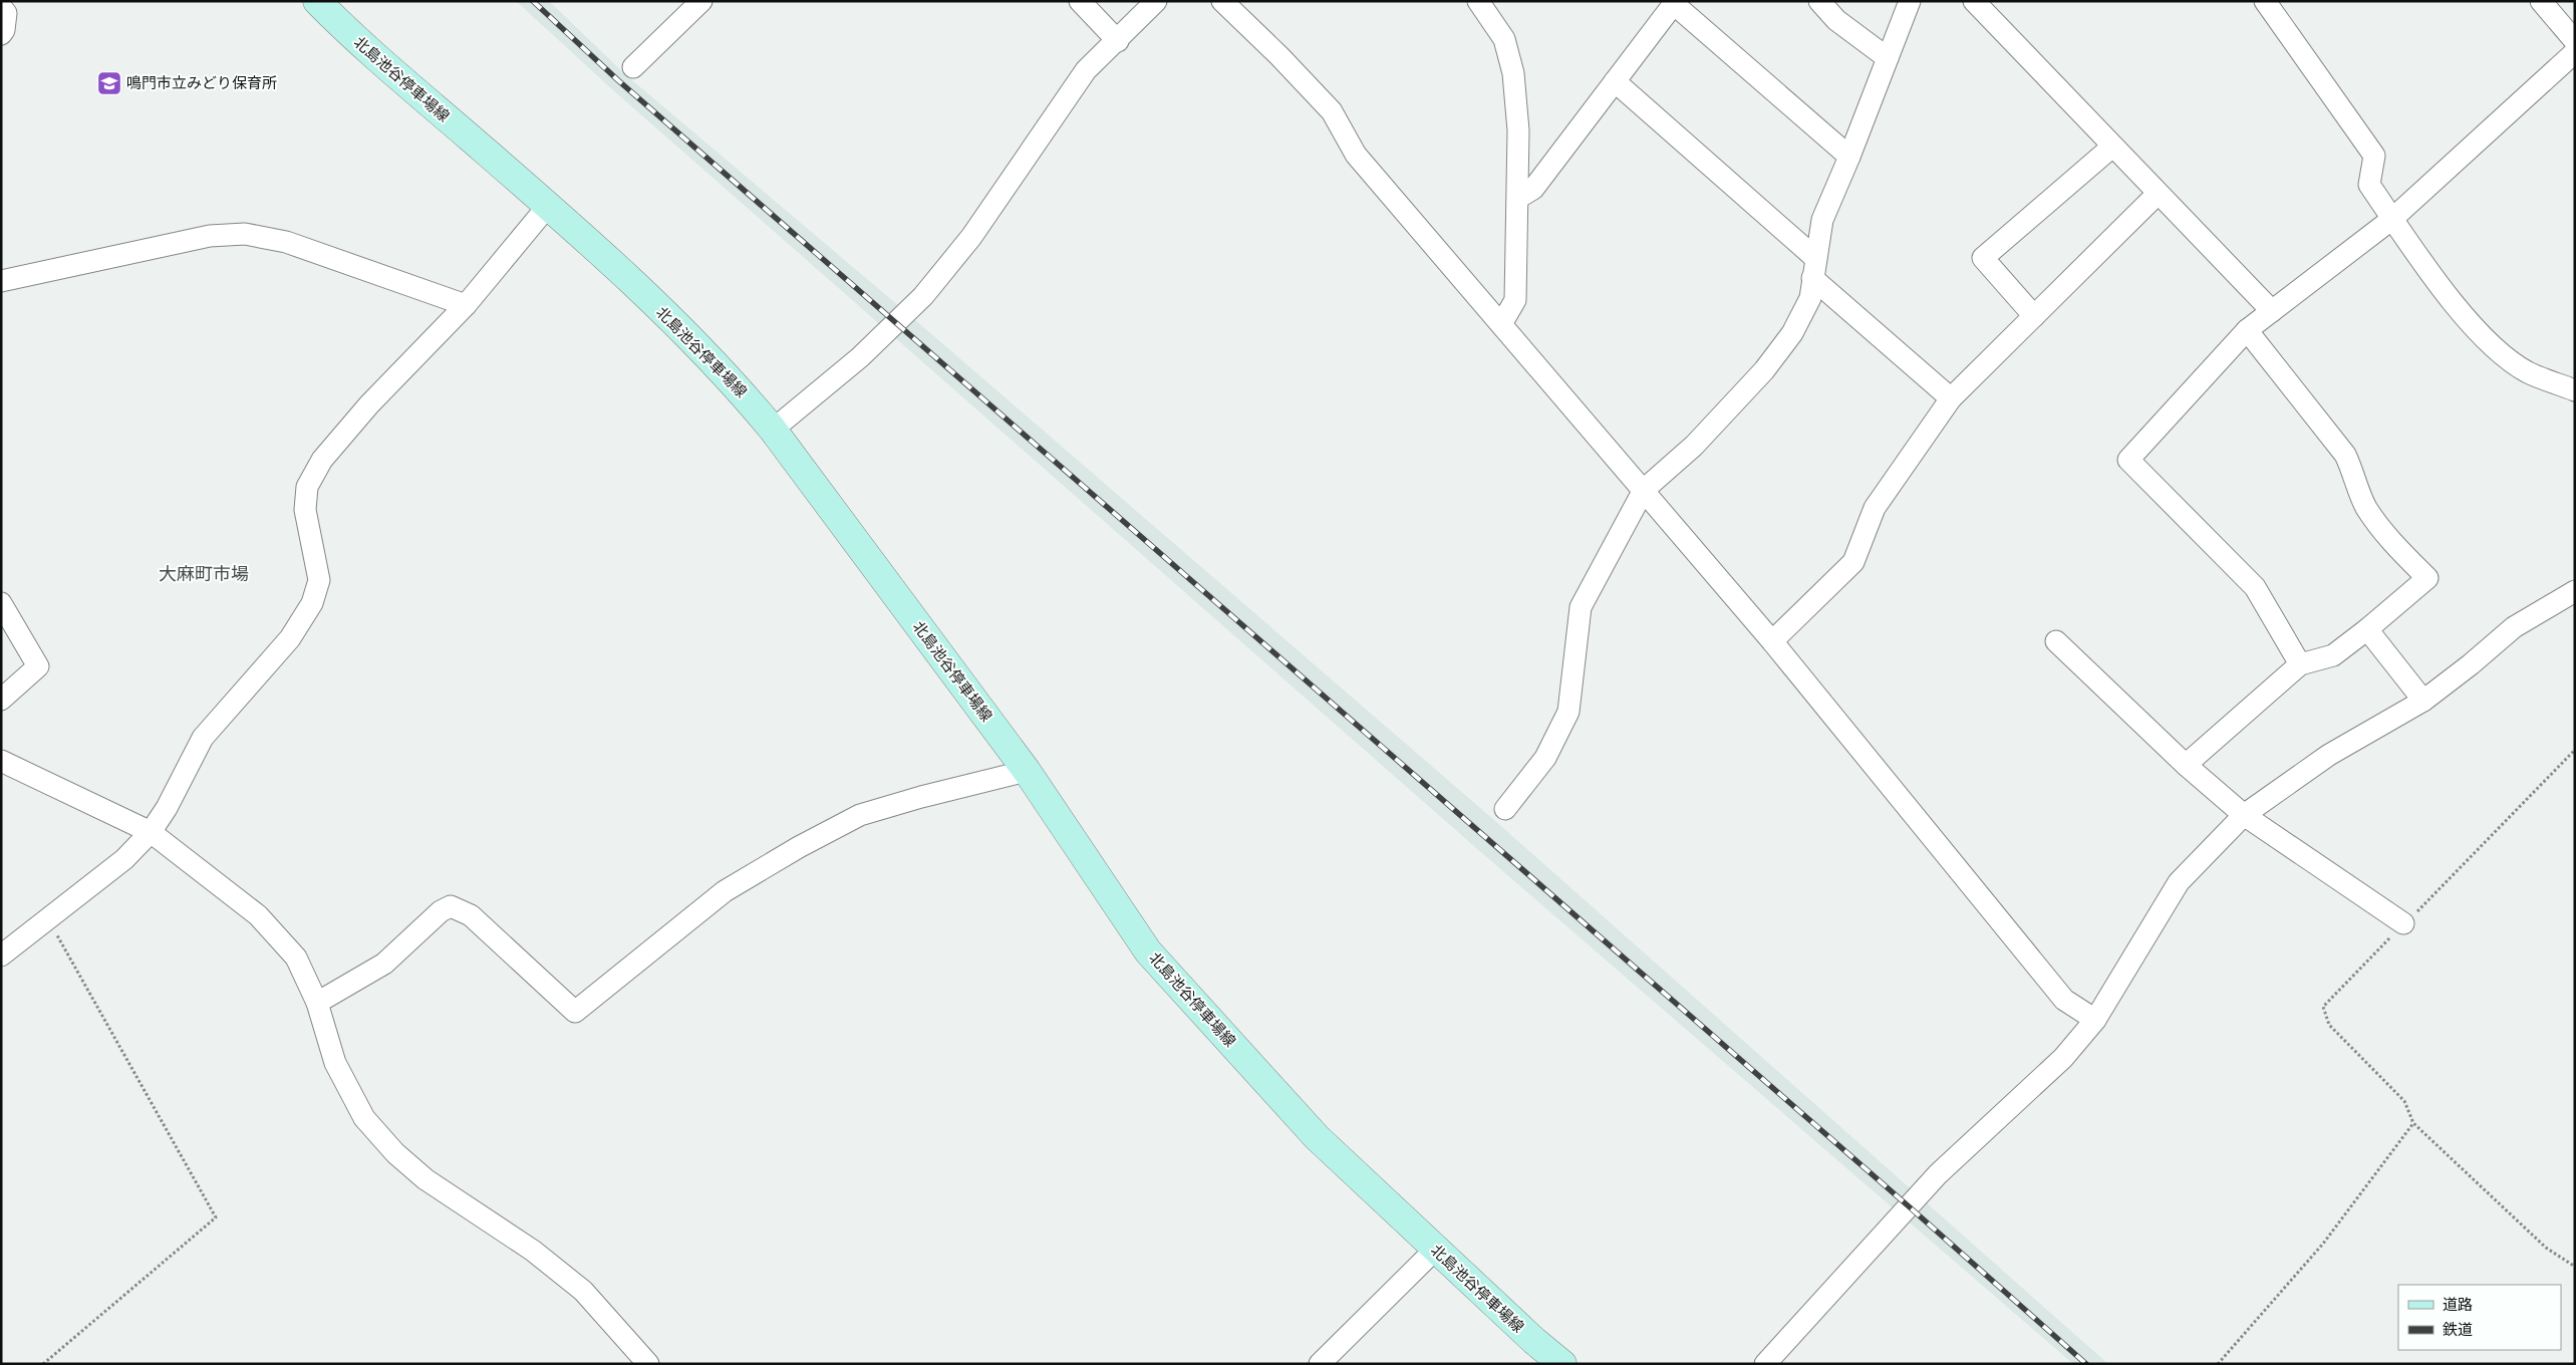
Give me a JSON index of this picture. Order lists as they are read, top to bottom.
{
  "streets": {
    "main road": ["北島池谷停車場線"]
  },
  "districts": ["大麻町市場"],
  "places": {
    "school or university": ["鳴門市立みどり保育所"]
  },
  "legend": ["道路", "鉄道"]
}
